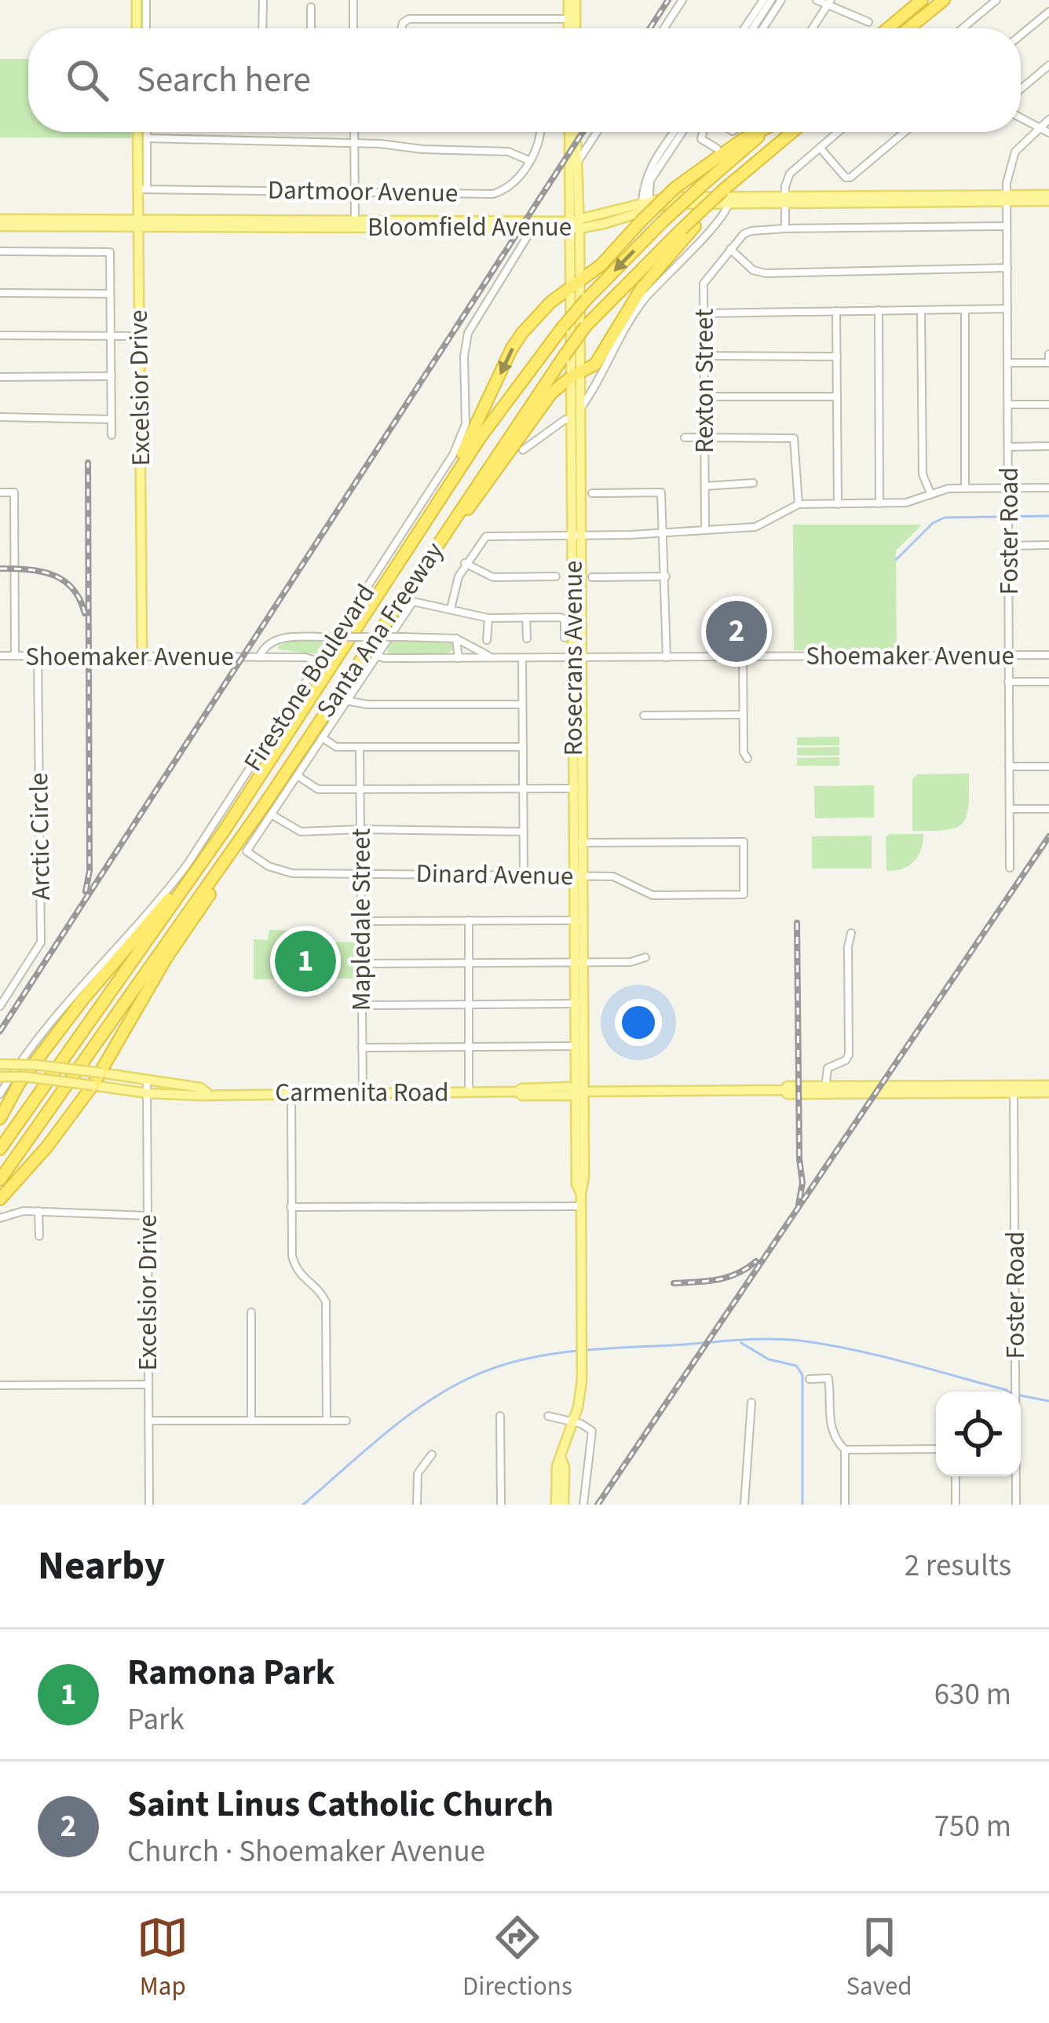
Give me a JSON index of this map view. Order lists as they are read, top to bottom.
{
  "streets": {
    "highway": ["Santa Ana Freeway"],
    "main road": [
      "Bloomfield Avenue",
      "Excelsior Drive",
      "Rosecrans Avenue",
      "Carmenita Road"
    ],
    "street": [
      "Dartmoor Avenue",
      "Rexton Street",
      "Foster Road",
      "Shoemaker Avenue",
      "Firestone Boulevard",
      "Arctic Circle",
      "Dinard Avenue",
      "Mapledale Street"
    ]
  },
  "crossings": [
    ["Dartmoor Avenue", "Excelsior Drive"],
    ["Bloomfield Avenue", "Excelsior Drive"],
    ["Bloomfield Avenue", "Foster Road"],
    ["Bloomfield Avenue", "Santa Ana Freeway"],
    ["Bloomfield Avenue", "Rosecrans Avenue"],
    ["Bloomfield Avenue", "Firestone Boulevard"],
    ["Rexton Street", "Foster Road"],
    ["Excelsior Drive", "Shoemaker Avenue"],
    ["Excelsior Drive", "Carmenita Road"],
    ["Foster Road", "Shoemaker Avenue"],
    ["Foster Road", "Carmenita Road"],
    ["Santa Ana Freeway", "Firestone Boulevard"],
    ["Shoemaker Avenue", "Rosecrans Avenue"],
    ["Shoemaker Avenue", "Firestone Boulevard"],
    ["Shoemaker Avenue", "Arctic Circle"],
    ["Rosecrans Avenue", "Dinard Avenue"],
    ["Rosecrans Avenue", "Carmenita Road"],
    ["Firestone Boulevard", "Dinard Avenue"],
    ["Dinard Avenue", "Mapledale Street"],
    ["Mapledale Street", "Carmenita Road"]
  ],
  "page": {
    "search": "Search here",
    "pins": ["2", "1"],
    "heading": ["Nearby", "2 results"],
    "list": [
      {
        "mark": "1",
        "name": "Ramona Park",
        "note": "Park",
        "value": "630 m"
      },
      {
        "mark": "2",
        "name": "Saint Linus Catholic Church",
        "note": "Church · Shoemaker Avenue",
        "value": "750 m"
      }
    ],
    "nav": ["Map", "Directions", "Saved"]
  }
}
